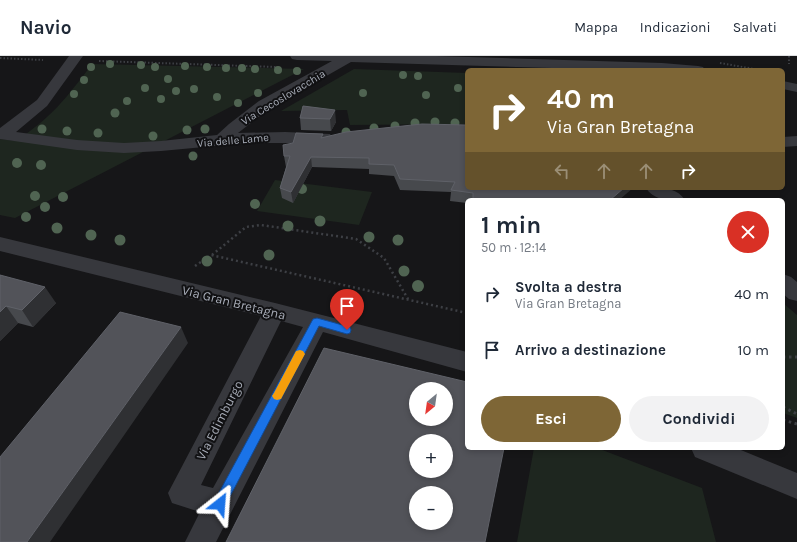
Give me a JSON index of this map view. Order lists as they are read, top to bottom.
{
  "streets": {
    "street": [
      "Via Cecoslovacchia",
      "Via delle Lame",
      "Via Gran Bretagna",
      "Via Edimburgo"
    ]
  },
  "crossings": [
    ["Via Cecoslovacchia", "Via delle Lame"],
    ["Via Gran Bretagna", "Via Edimburgo"]
  ],
  "north": "bottom left",
  "page": {
    "header": "Navio",
    "nav": ["Mappa", "Indicazioni", "Salvati"],
    "turn": ["40 m", "Via Gran Bretagna"],
    "heading": ["1 min", "50 m · 12:14"],
    "list": [
      {
        "name": "Svolta a destra",
        "note": "Via Gran Bretagna",
        "value": "40 m"
      },
      {
        "name": "Arrivo a destinazione",
        "value": "10 m"
      }
    ],
    "map_buttons": ["+", "−"],
    "buttons": ["Esci", "Condividi"]
  }
}
